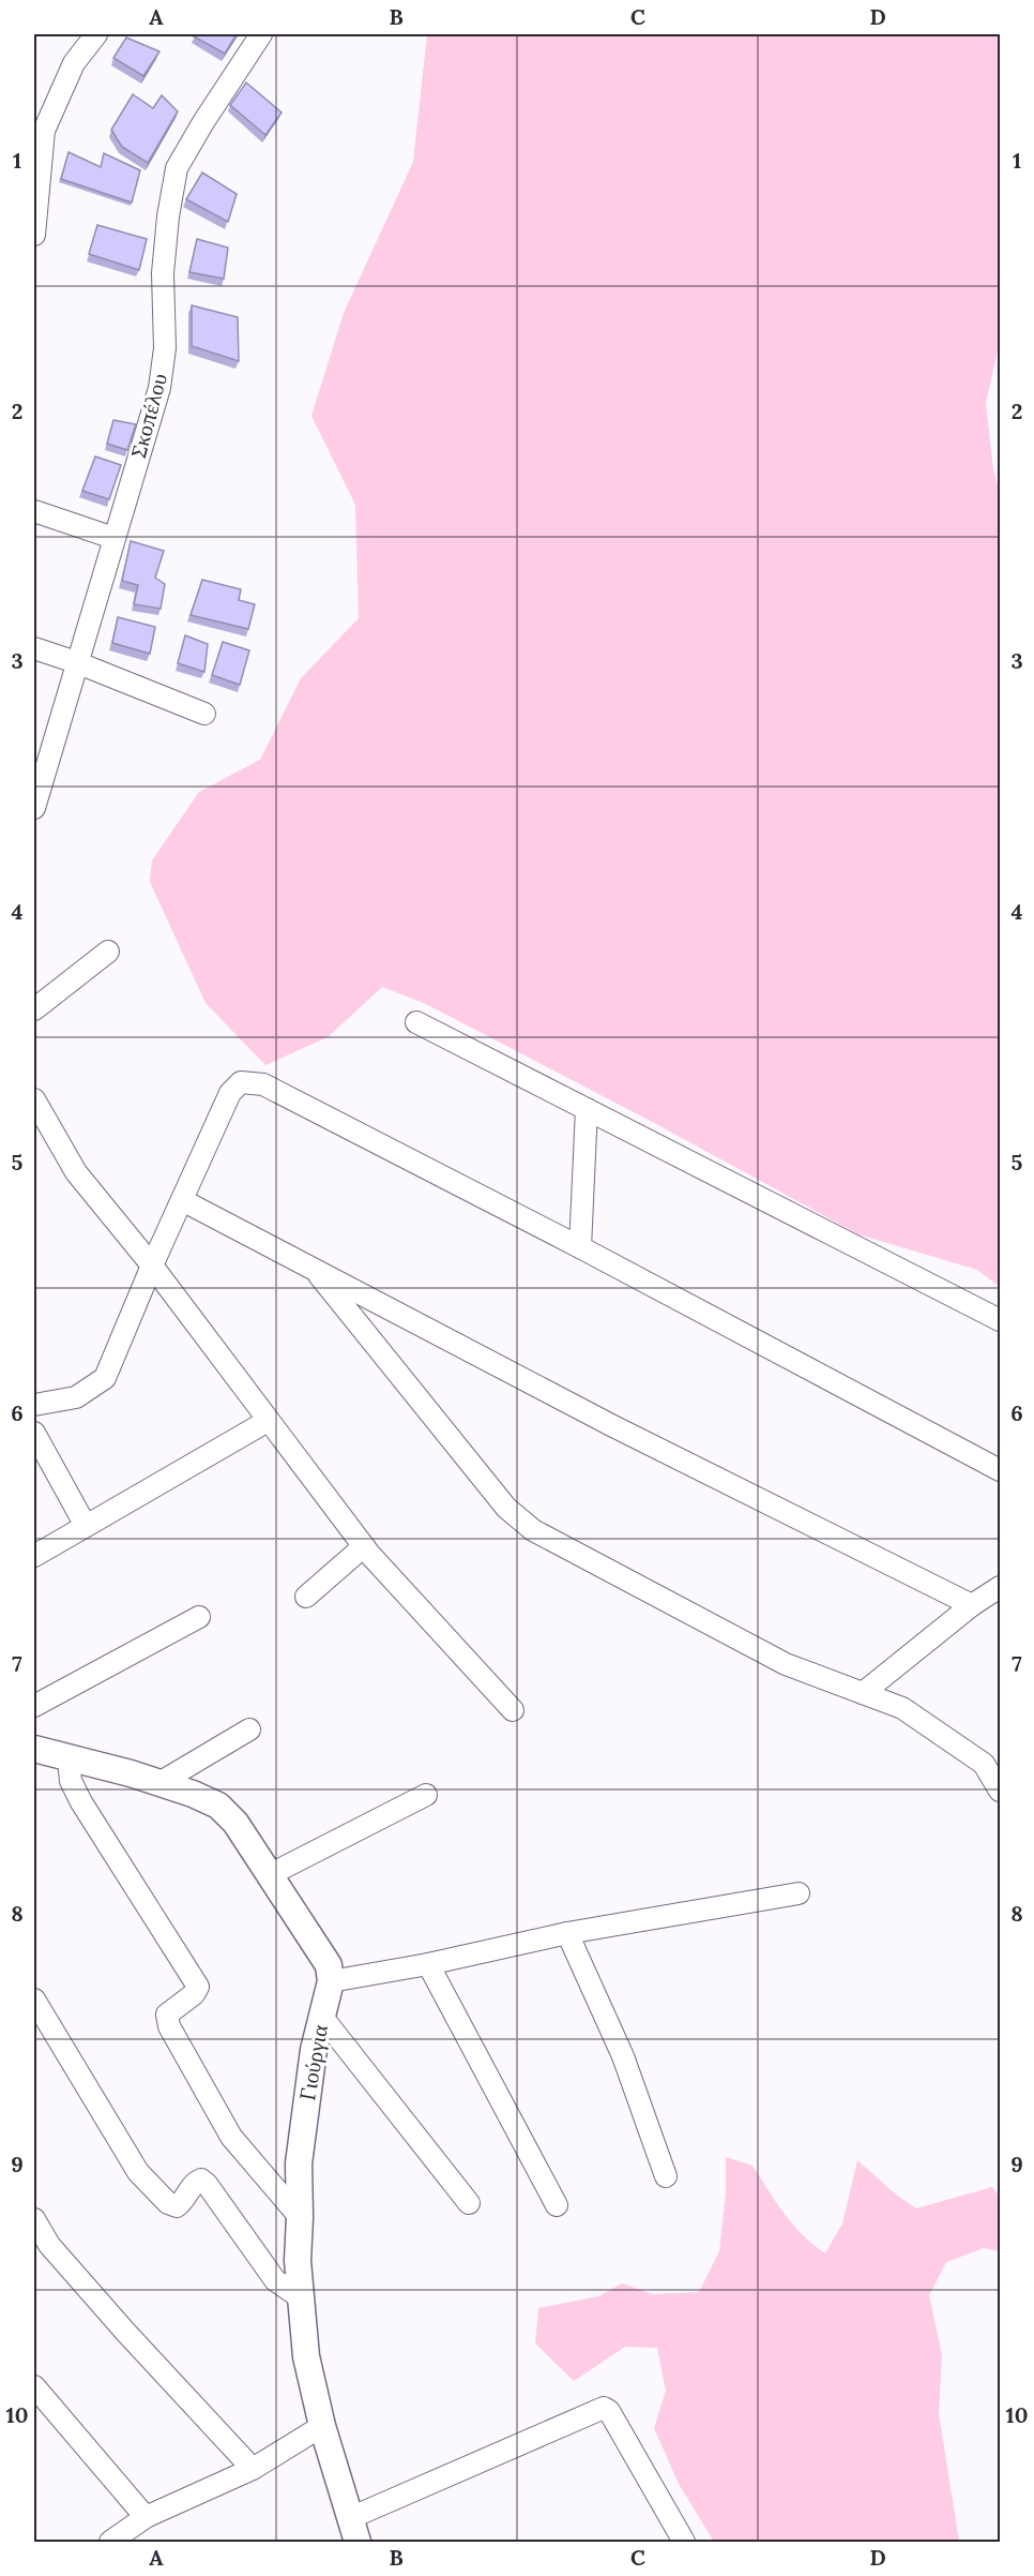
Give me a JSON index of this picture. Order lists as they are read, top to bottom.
{
  "streets": {
    "street": ["Σκοπέλου", "Γιούργια"]
  },
  "grid": {
    "columns": [
      "A",
      "B",
      "C",
      "D"
    ],
    "rows": [
      "1",
      "2",
      "3",
      "4",
      "5",
      "6",
      "7",
      "8",
      "9",
      "10"
    ]
  }
}
